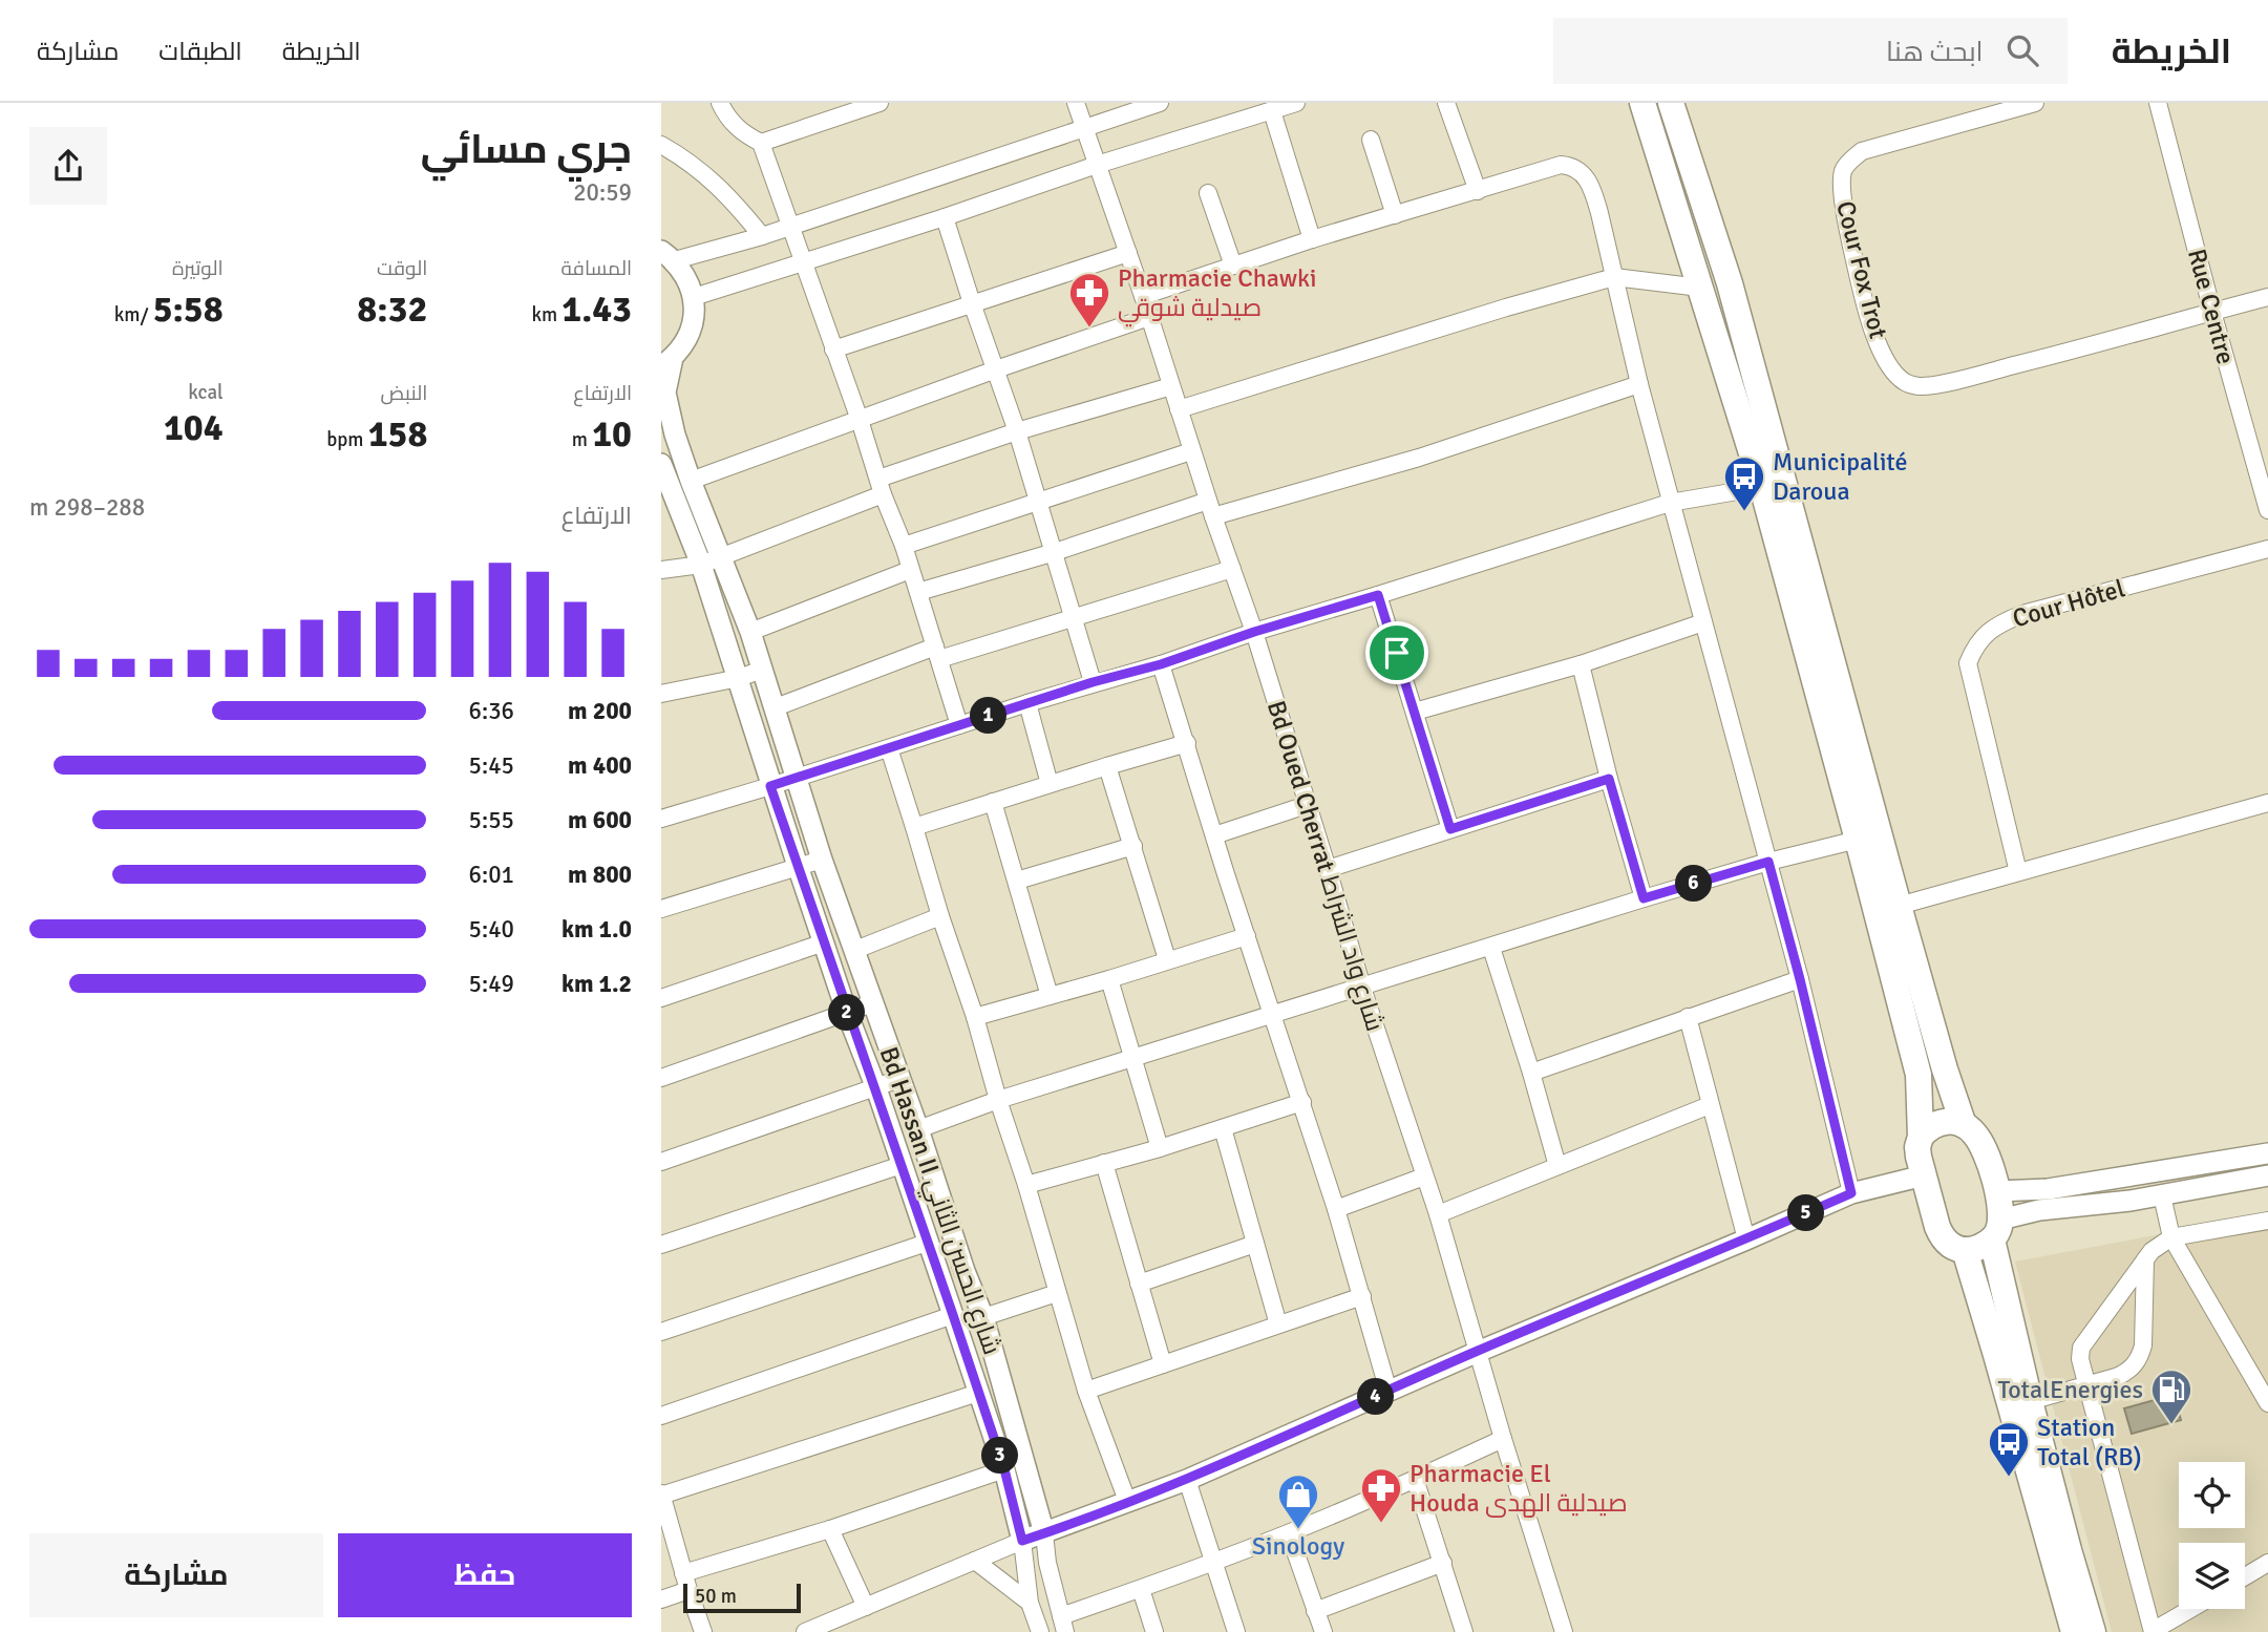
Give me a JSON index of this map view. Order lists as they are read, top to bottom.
{
  "streets": {
    "street": [
      "Cour Fox Trot",
      "Rue Centre",
      "Cour Hôtel",
      "Bd Oued Cherrat شارع واد الشراط",
      "Bd Hassan II شارع الحسن الثاني"
    ]
  },
  "crossings": [
    ["Cour Fox Trot", "Rue Centre"]
  ],
  "places": {
    "pharmacy": ["Pharmacie Chawki صيدلية شوقي", "Pharmacie El Houda صيدلية الهدى"],
    "bus stop": ["Municipalité Daroua", "Station Total (RB)"],
    "fuel station": ["TotalEnergies"],
    "shop": ["Sinology"]
  },
  "scale_bar": "50 m",
  "page": {
    "header": "الخريطة",
    "search": "ابحث هنا",
    "nav": ["الخريطة", "الطبقات", "مشاركة"],
    "heading": ["جري مسائي", "20:59"],
    "stats": [
      ["المسافة", "1.43 km"],
      ["الوقت", "8:32"],
      ["الوتيرة", "5:58 /km"],
      ["الارتفاع", "10 m"],
      ["النبض", "158 bpm"],
      ["kcal", "104"]
    ],
    "chart": ["الارتفاع", "288–298 m"],
    "list": [
      {
        "name": "200 m",
        "note": "6:36"
      },
      {
        "name": "400 m",
        "note": "5:45"
      },
      {
        "name": "600 m",
        "note": "5:55"
      },
      {
        "name": "800 m",
        "note": "6:01"
      },
      {
        "name": "1.0 km",
        "note": "5:40"
      },
      {
        "name": "1.2 km",
        "note": "5:49"
      }
    ],
    "pins": [
      "1",
      "6",
      "2",
      "5",
      "4",
      "3"
    ],
    "buttons": ["حفظ", "مشاركة"],
    "scale": "50 m"
  }
}
